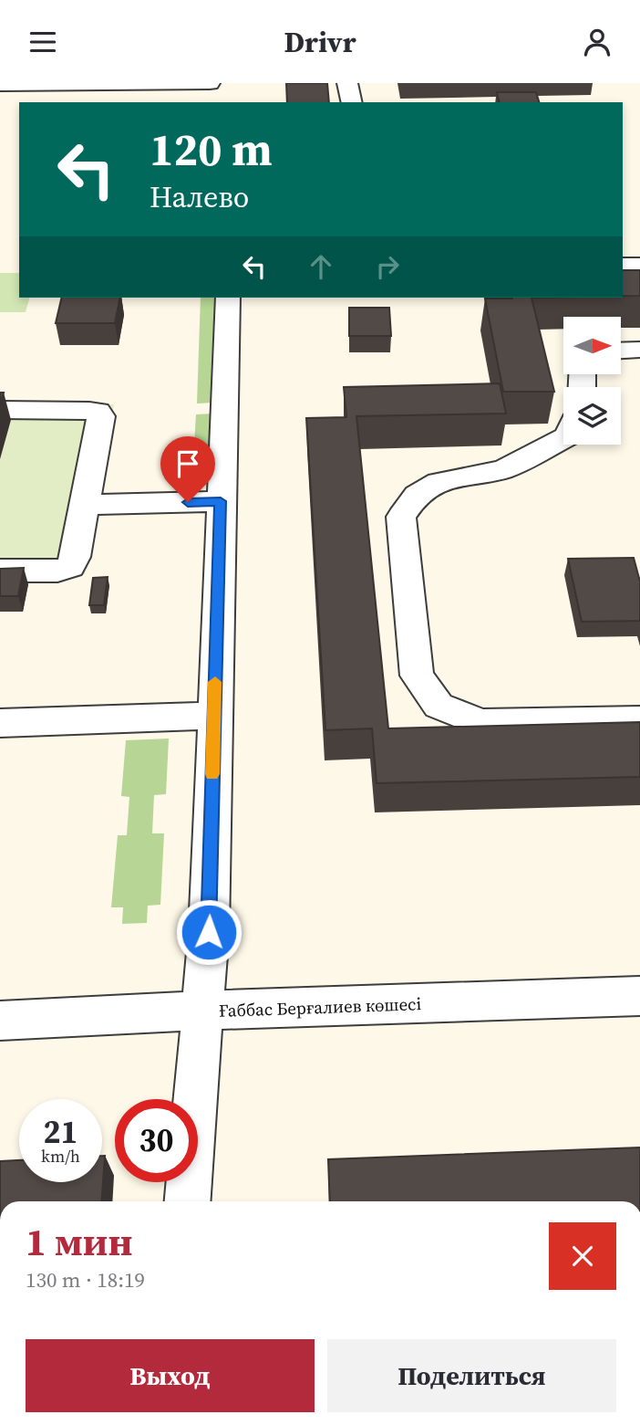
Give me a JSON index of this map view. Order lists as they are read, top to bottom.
{
  "streets": {
    "street": ["Ғаббас Берғалиев көшесі"]
  },
  "north": "right",
  "page": {
    "header": "Drivr",
    "turn": ["120 m", "Налево"],
    "speed": "21 km/h",
    "limit": "30",
    "heading": ["1 мин", "130 m · 18:19"],
    "buttons": ["Выход", "Поделиться"]
  }
}
